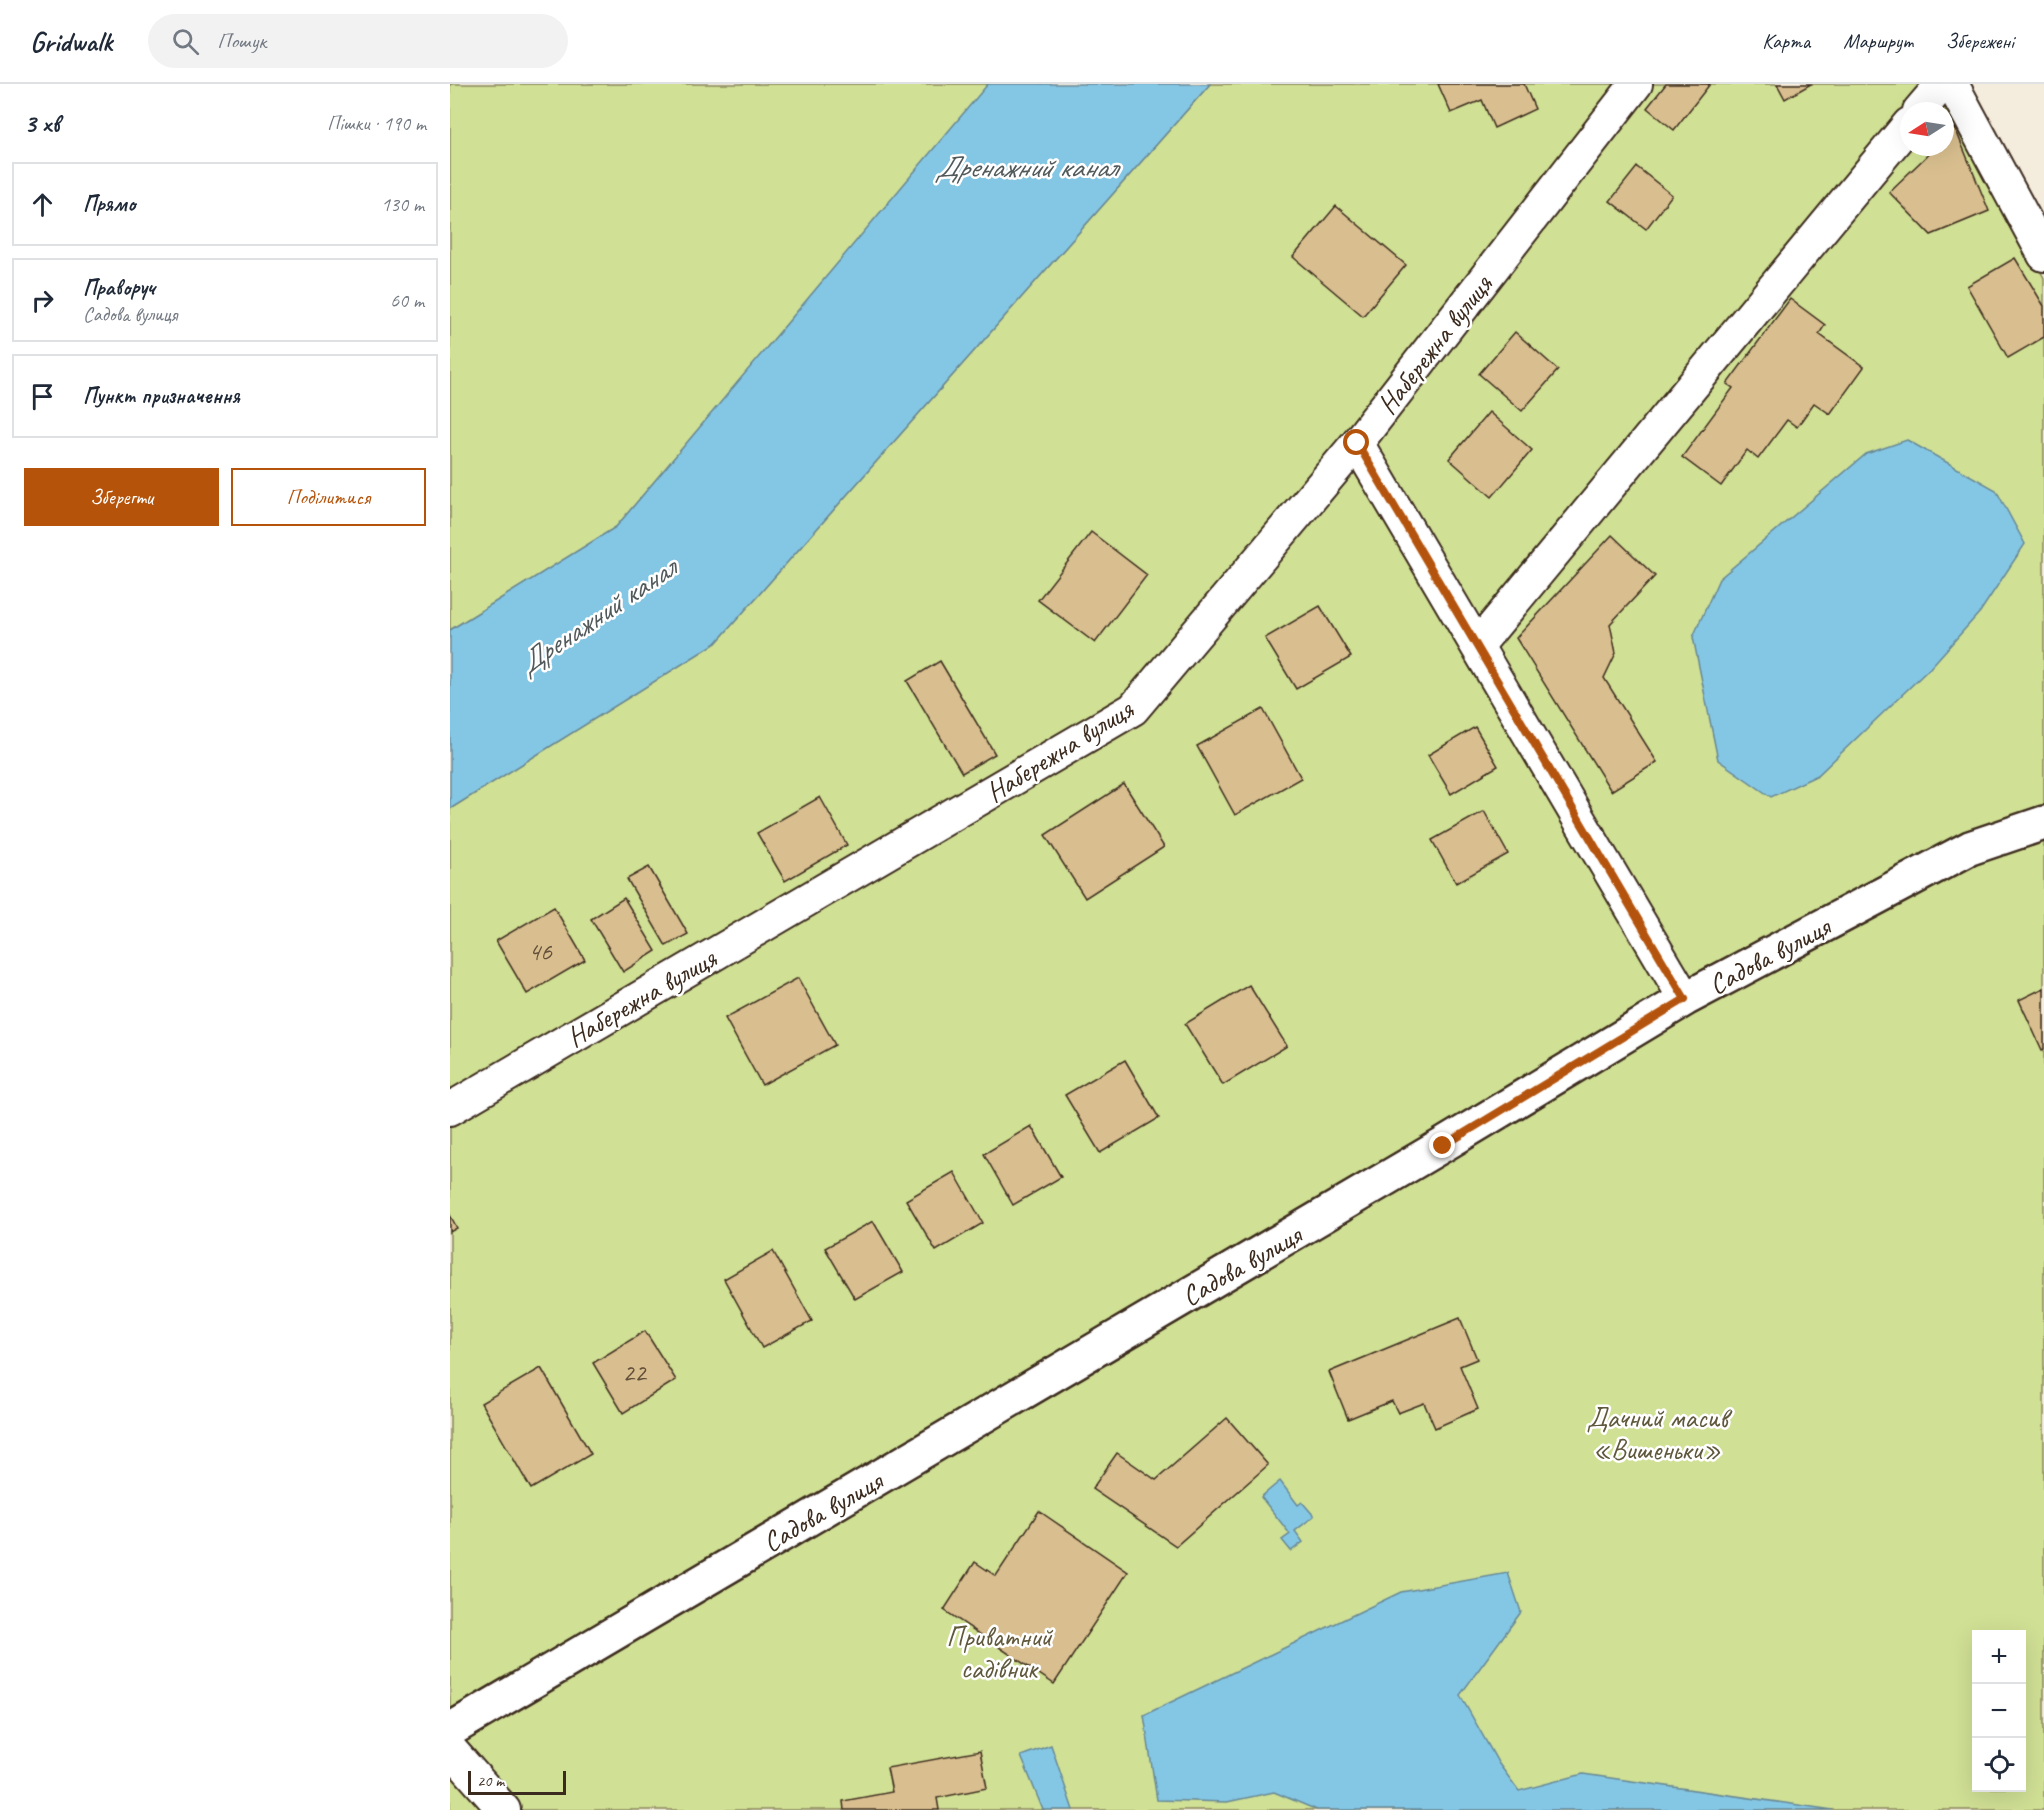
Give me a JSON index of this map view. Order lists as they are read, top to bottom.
{
  "streets": {
    "street": ["Набережна вулиця", "Садова вулиця"]
  },
  "water": ["Дренажний канал"],
  "parks": ["Дачний масив «Вишеньки»", "Приватний садівник"],
  "house_numbers": ["46", "22"],
  "scale_bar": "20 m",
  "north": "left",
  "page": {
    "header": "Gridwalk",
    "search": "Пошук",
    "nav": ["Карта", "Маршрут", "Збережені"],
    "heading": ["3 хв", "Пішки · 190 m"],
    "list": [
      ["Прямо", "130 m"],
      ["Праворуч", "Садова вулиця", "60 m"],
      "Пункт призначення"
    ],
    "buttons": ["Зберегти", "Поділитися"],
    "map_buttons": ["+", "−"],
    "scale": "20 m"
  }
}
